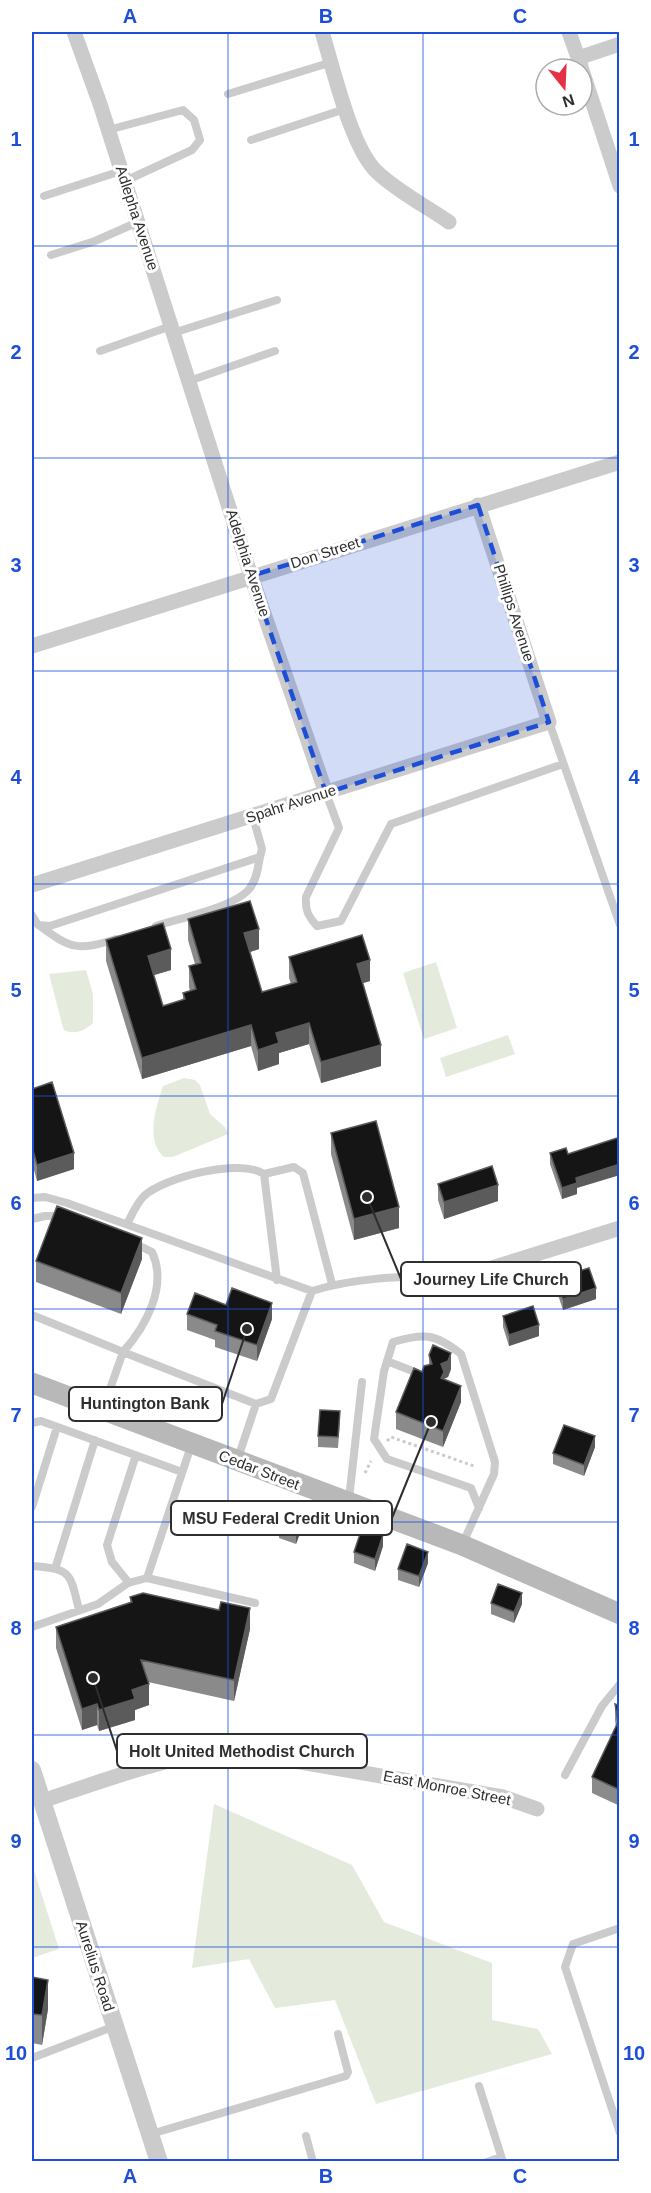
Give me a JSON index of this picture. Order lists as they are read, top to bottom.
{
  "streets": {
    "main road": ["Cedar Street"],
    "street": [
      "Adlepha Avenue",
      "Don Street",
      "Adelphia Avenue",
      "Phillips Avenue",
      "Spahr Avenue",
      "East Monroe Street",
      "Aurelius Road"
    ]
  },
  "crossings": [
    ["Adlepha Avenue", "Adelphia Avenue"],
    ["Don Street", "Adelphia Avenue"],
    ["Don Street", "Phillips Avenue"],
    ["Adelphia Avenue", "Spahr Avenue"],
    ["Phillips Avenue", "Spahr Avenue"],
    ["East Monroe Street", "Aurelius Road"]
  ],
  "places": [
    "Journey Life Church",
    "Huntington Bank",
    "MSU Federal Credit Union",
    "Holt United Methodist Church"
  ],
  "north": "bottom",
  "grid": {
    "columns": ["A", "B", "C"],
    "rows": [
      "1",
      "2",
      "3",
      "4",
      "5",
      "6",
      "7",
      "8",
      "9",
      "10"
    ]
  }
}
